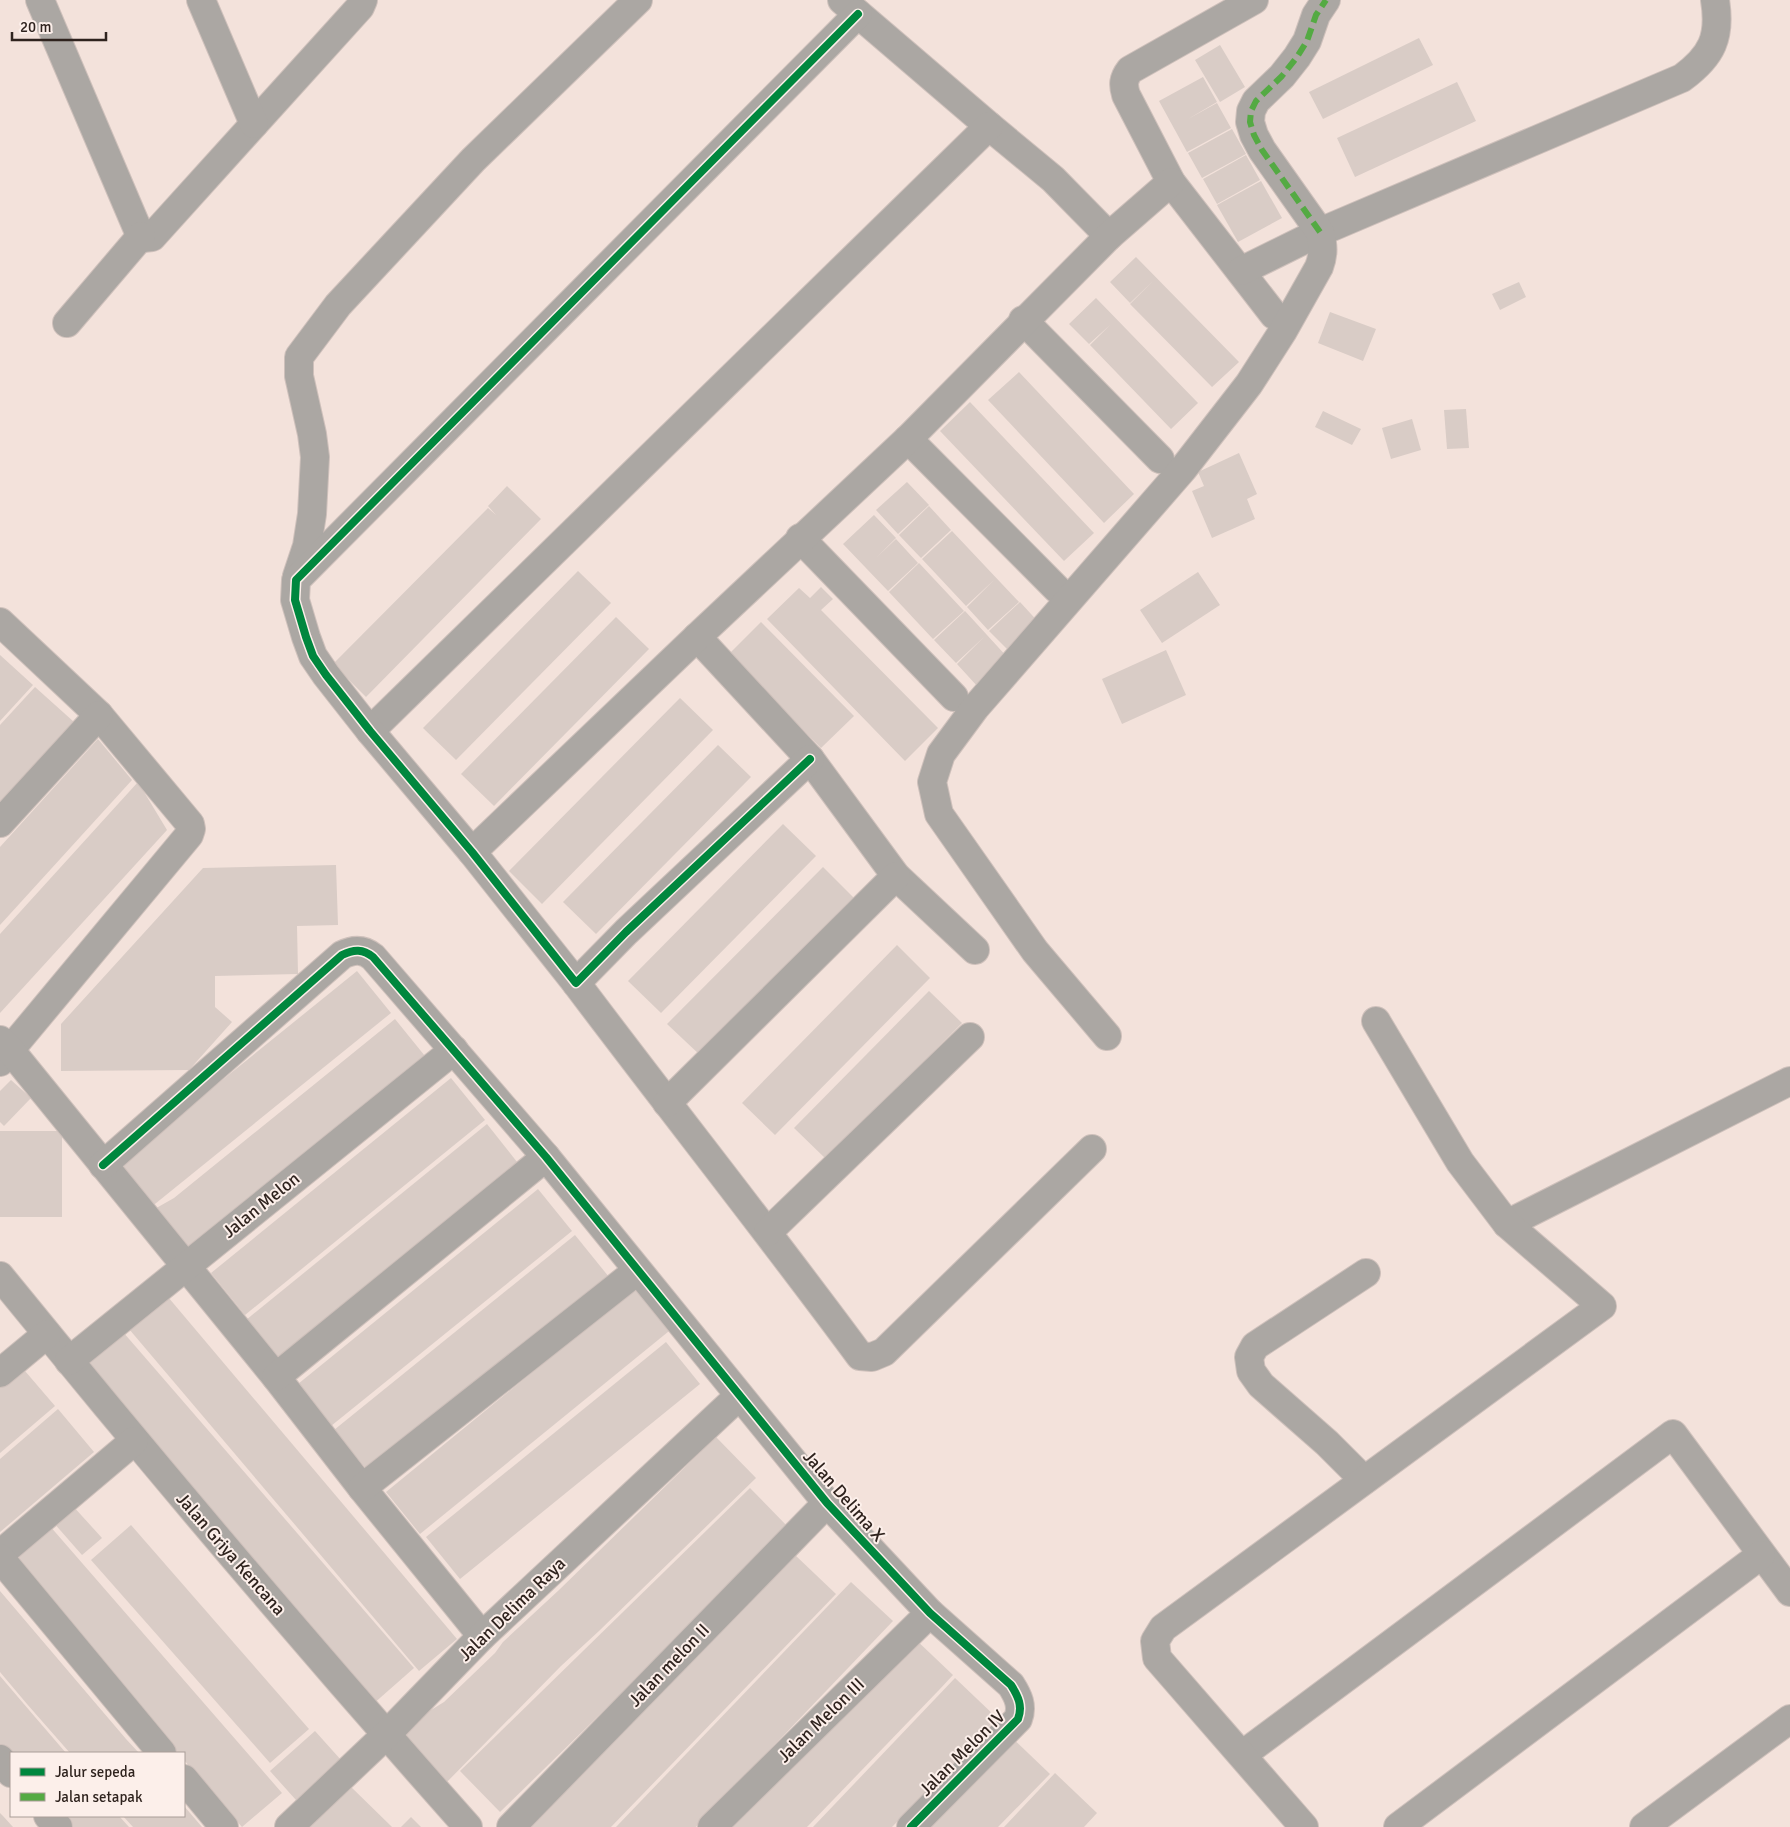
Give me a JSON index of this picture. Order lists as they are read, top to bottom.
{
  "streets": {
    "street": [
      "Jalan Melon",
      "Jalan Delima X",
      "Jalan Griya Kencana",
      "Jalan Delima Raya",
      "Jalan melon II",
      "Jalan Melon III",
      "Jalan Melon IV"
    ]
  },
  "crossings": [
    ["Jalan Melon", "Jalan Delima X"],
    ["Jalan Melon", "Jalan Griya Kencana"],
    ["Jalan Delima X", "Jalan Delima Raya"],
    ["Jalan Delima X", "Jalan melon II"],
    ["Jalan Delima X", "Jalan Melon III"],
    ["Jalan Delima X", "Jalan Melon IV"],
    ["Jalan Griya Kencana", "Jalan Delima Raya"],
    ["Jalan Melon III", "Jalan Melon IV"]
  ],
  "legend": ["Jalur sepeda", "Jalan setapak"],
  "scale_bar": "20 m"
}
